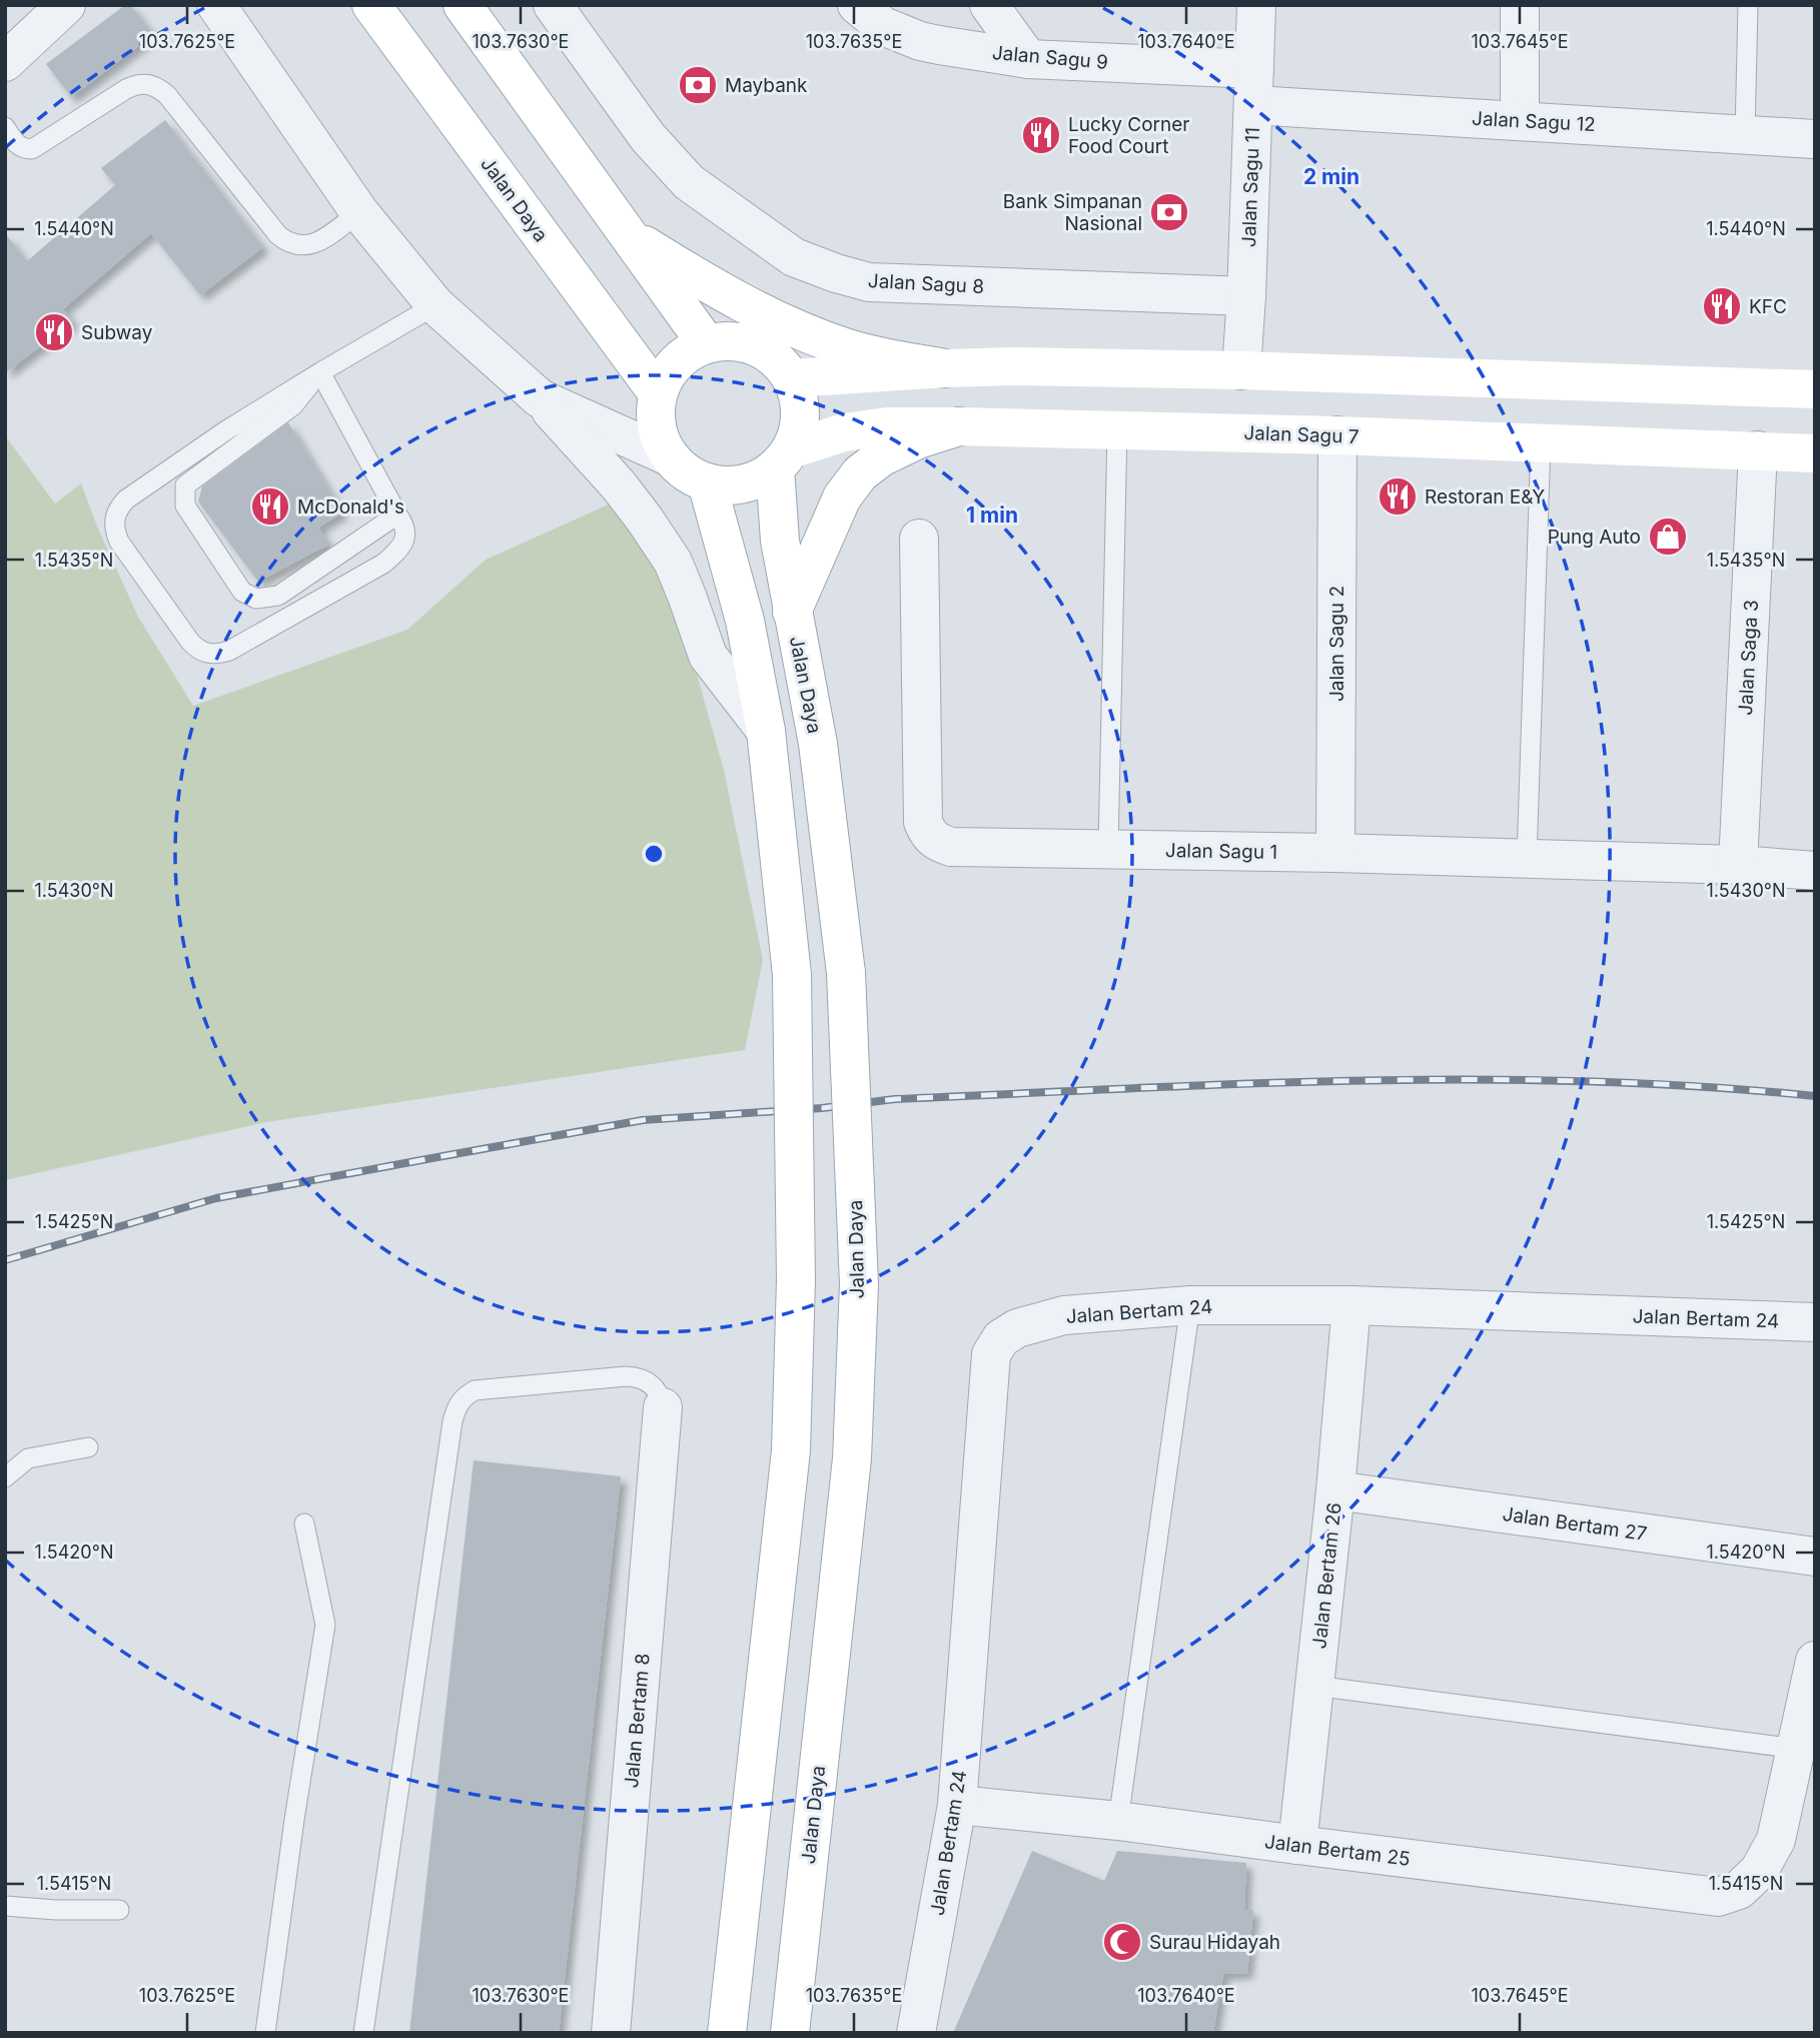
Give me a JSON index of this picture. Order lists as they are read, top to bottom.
{
  "streets": {
    "main road": ["Jalan Daya", "Jalan Sagu 7"],
    "street": [
      "Jalan Sagu 9",
      "Jalan Sagu 12",
      "Jalan Sagu 11",
      "Jalan Sagu 8",
      "Jalan Sagu 2",
      "Jalan Saga 3",
      "Jalan Sagu 1",
      "Jalan Bertam 24",
      "Jalan Bertam 27",
      "Jalan Bertam 26",
      "Jalan Bertam 8",
      "Jalan Bertam 25"
    ]
  },
  "crossings": [
    ["Jalan Sagu 9", "Jalan Sagu 12"],
    ["Jalan Sagu 9", "Jalan Sagu 11"],
    ["Jalan Sagu 12", "Jalan Sagu 11"],
    ["Jalan Sagu 11", "Jalan Sagu 8"],
    ["Jalan Daya", "Jalan Sagu 7"],
    ["Jalan Sagu 7", "Jalan Sagu 2"],
    ["Jalan Sagu 7", "Jalan Saga 3"],
    ["Jalan Sagu 2", "Jalan Sagu 1"],
    ["Jalan Saga 3", "Jalan Sagu 1"],
    ["Jalan Bertam 24", "Jalan Bertam 26"],
    ["Jalan Bertam 24", "Jalan Bertam 25"],
    ["Jalan Bertam 27", "Jalan Bertam 26"],
    ["Jalan Bertam 26", "Jalan Bertam 25"]
  ],
  "places": {
    "bank": ["Maybank", "Bank Simpanan Nasional"],
    "restaurant": [
      "Lucky Corner Food Court",
      "KFC",
      "Subway",
      "Restoran E&Y",
      "McDonald's"
    ],
    "shop": ["Pung Auto"],
    "mosque": ["Surau Hidayah"]
  },
  "coordinates": [
    "103.7625°E",
    "103.7630°E",
    "103.7635°E",
    "103.7640°E",
    "103.7645°E",
    "1.5440°N",
    "1.5435°N",
    "1.5430°N",
    "1.5425°N",
    "1.5420°N",
    "1.5415°N"
  ],
  "rings": ["2 min", "1 min"]
}
